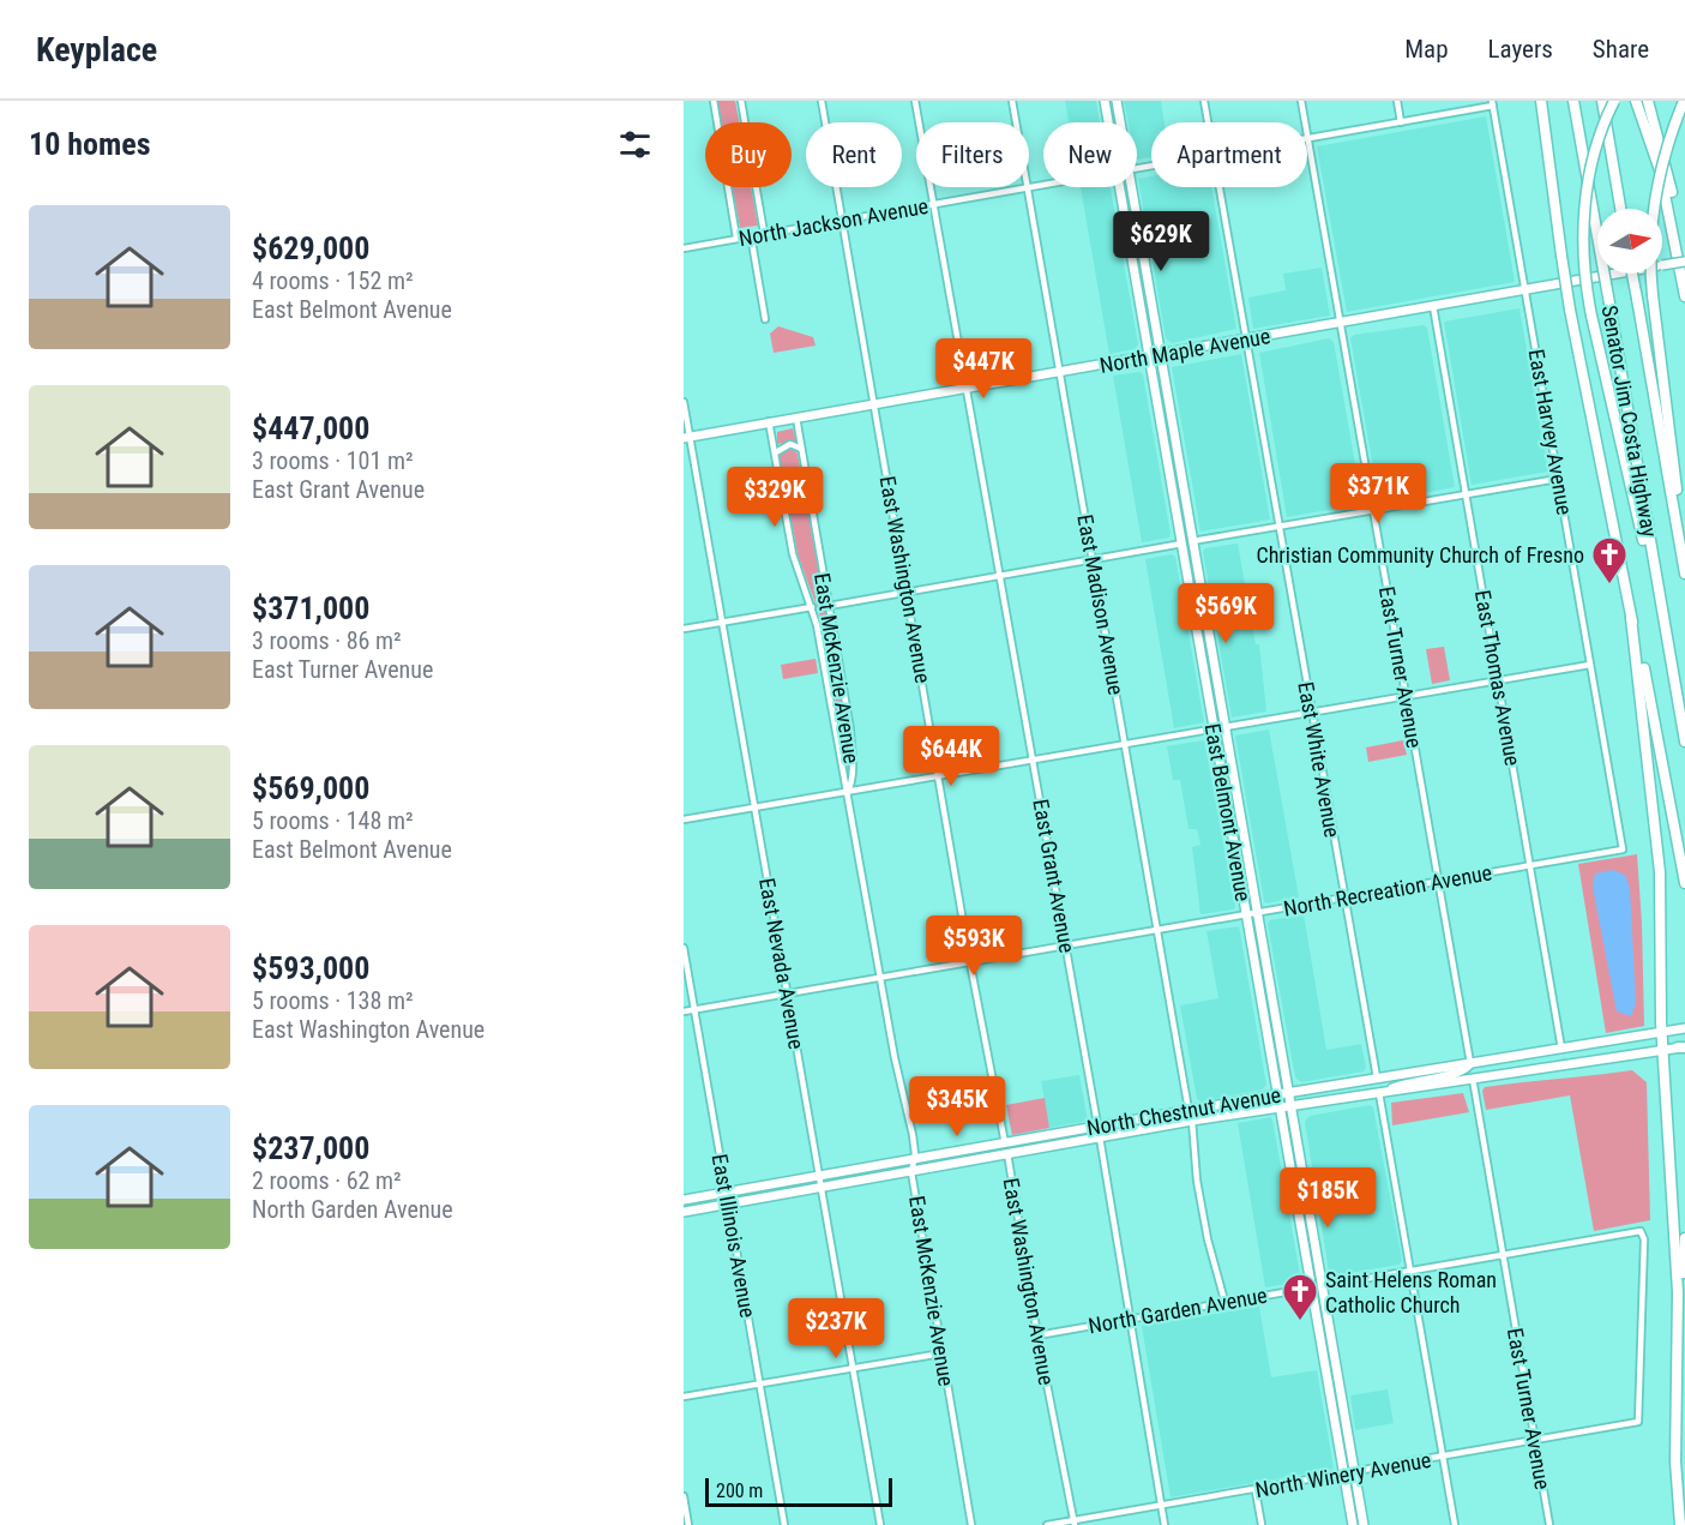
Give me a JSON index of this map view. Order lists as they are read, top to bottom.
{
  "streets": {
    "highway": ["Senator Jim Costa Highway"],
    "main road": ["North Maple Avenue", "East Belmont Avenue", "North Chestnut Avenue"],
    "street": [
      "North Jackson Avenue",
      "East Harvey Avenue",
      "East Washington Avenue",
      "East Madison Avenue",
      "East Turner Avenue",
      "East McKenzie Avenue",
      "East Thomas Avenue",
      "East White Avenue",
      "East Grant Avenue",
      "North Recreation Avenue",
      "East Nevada Avenue",
      "East Illinois Avenue",
      "North Garden Avenue",
      "North Winery Avenue"
    ]
  },
  "crossings": [
    ["North Jackson Avenue", "East Harvey Avenue"],
    ["North Jackson Avenue", "East Washington Avenue"],
    ["North Jackson Avenue", "East Madison Avenue"],
    ["North Jackson Avenue", "East Turner Avenue"],
    ["North Jackson Avenue", "East Grant Avenue"],
    ["North Maple Avenue", "East Harvey Avenue"],
    ["North Maple Avenue", "East Washington Avenue"],
    ["North Maple Avenue", "East Madison Avenue"],
    ["North Maple Avenue", "East Turner Avenue"],
    ["North Maple Avenue", "East McKenzie Avenue"],
    ["North Maple Avenue", "East Thomas Avenue"],
    ["North Maple Avenue", "East White Avenue"],
    ["North Maple Avenue", "East Belmont Avenue"],
    ["North Maple Avenue", "East Grant Avenue"],
    ["North Maple Avenue", "East Nevada Avenue"],
    ["East Harvey Avenue", "North Recreation Avenue"],
    ["East Washington Avenue", "North Recreation Avenue"],
    ["East Washington Avenue", "North Chestnut Avenue"],
    ["East Washington Avenue", "North Garden Avenue"],
    ["East Washington Avenue", "North Winery Avenue"],
    ["East Madison Avenue", "North Recreation Avenue"],
    ["East Madison Avenue", "North Chestnut Avenue"],
    ["East Turner Avenue", "North Recreation Avenue"],
    ["East Turner Avenue", "North Chestnut Avenue"],
    ["East Turner Avenue", "North Garden Avenue"],
    ["East Turner Avenue", "North Winery Avenue"],
    ["East McKenzie Avenue", "North Recreation Avenue"],
    ["East McKenzie Avenue", "North Chestnut Avenue"],
    ["East Thomas Avenue", "North Recreation Avenue"],
    ["East Thomas Avenue", "North Chestnut Avenue"],
    ["East White Avenue", "North Recreation Avenue"],
    ["East White Avenue", "North Chestnut Avenue"],
    ["East Belmont Avenue", "North Recreation Avenue"],
    ["East Belmont Avenue", "North Chestnut Avenue"],
    ["East Belmont Avenue", "North Garden Avenue"],
    ["East Belmont Avenue", "North Winery Avenue"],
    ["East Grant Avenue", "North Recreation Avenue"],
    ["East Grant Avenue", "North Chestnut Avenue"],
    ["East Grant Avenue", "North Garden Avenue"],
    ["East Grant Avenue", "North Winery Avenue"],
    ["North Recreation Avenue", "East Nevada Avenue"],
    ["North Recreation Avenue", "East Illinois Avenue"],
    ["East Nevada Avenue", "North Chestnut Avenue"],
    ["North Chestnut Avenue", "East Illinois Avenue"],
    ["North Garden Avenue", "North Winery Avenue"]
  ],
  "places": {
    "church": ["Christian Community Church of Fresno", "Saint Helens Roman Catholic Church"]
  },
  "scale_bar": "200 m",
  "north": "right",
  "page": {
    "header": "Keyplace",
    "nav": ["Map", "Layers", "Share"],
    "heading": "10 homes",
    "chip": [
      "Buy",
      "Rent",
      "Filters",
      "New",
      "Apartment"
    ],
    "list": [
      {
        "name": "$629,000",
        "note": "4 rooms · 152 m² · East Belmont Avenue"
      },
      {
        "name": "$447,000",
        "note": "3 rooms · 101 m² · East Grant Avenue"
      },
      {
        "name": "$371,000",
        "note": "3 rooms · 86 m² · East Turner Avenue"
      },
      {
        "name": "$569,000",
        "note": "5 rooms · 148 m² · East Belmont Avenue"
      },
      {
        "name": "$593,000",
        "note": "5 rooms · 138 m² · East Washington Avenue"
      },
      {
        "name": "$237,000",
        "note": "2 rooms · 62 m² · North Garden Avenue"
      }
    ],
    "price": [
      "$629K",
      "$447K",
      "$371K",
      "$329K",
      "$569K",
      "$644K",
      "$593K",
      "$345K",
      "$185K",
      "$237K"
    ],
    "scale": "200 m"
  }
}
